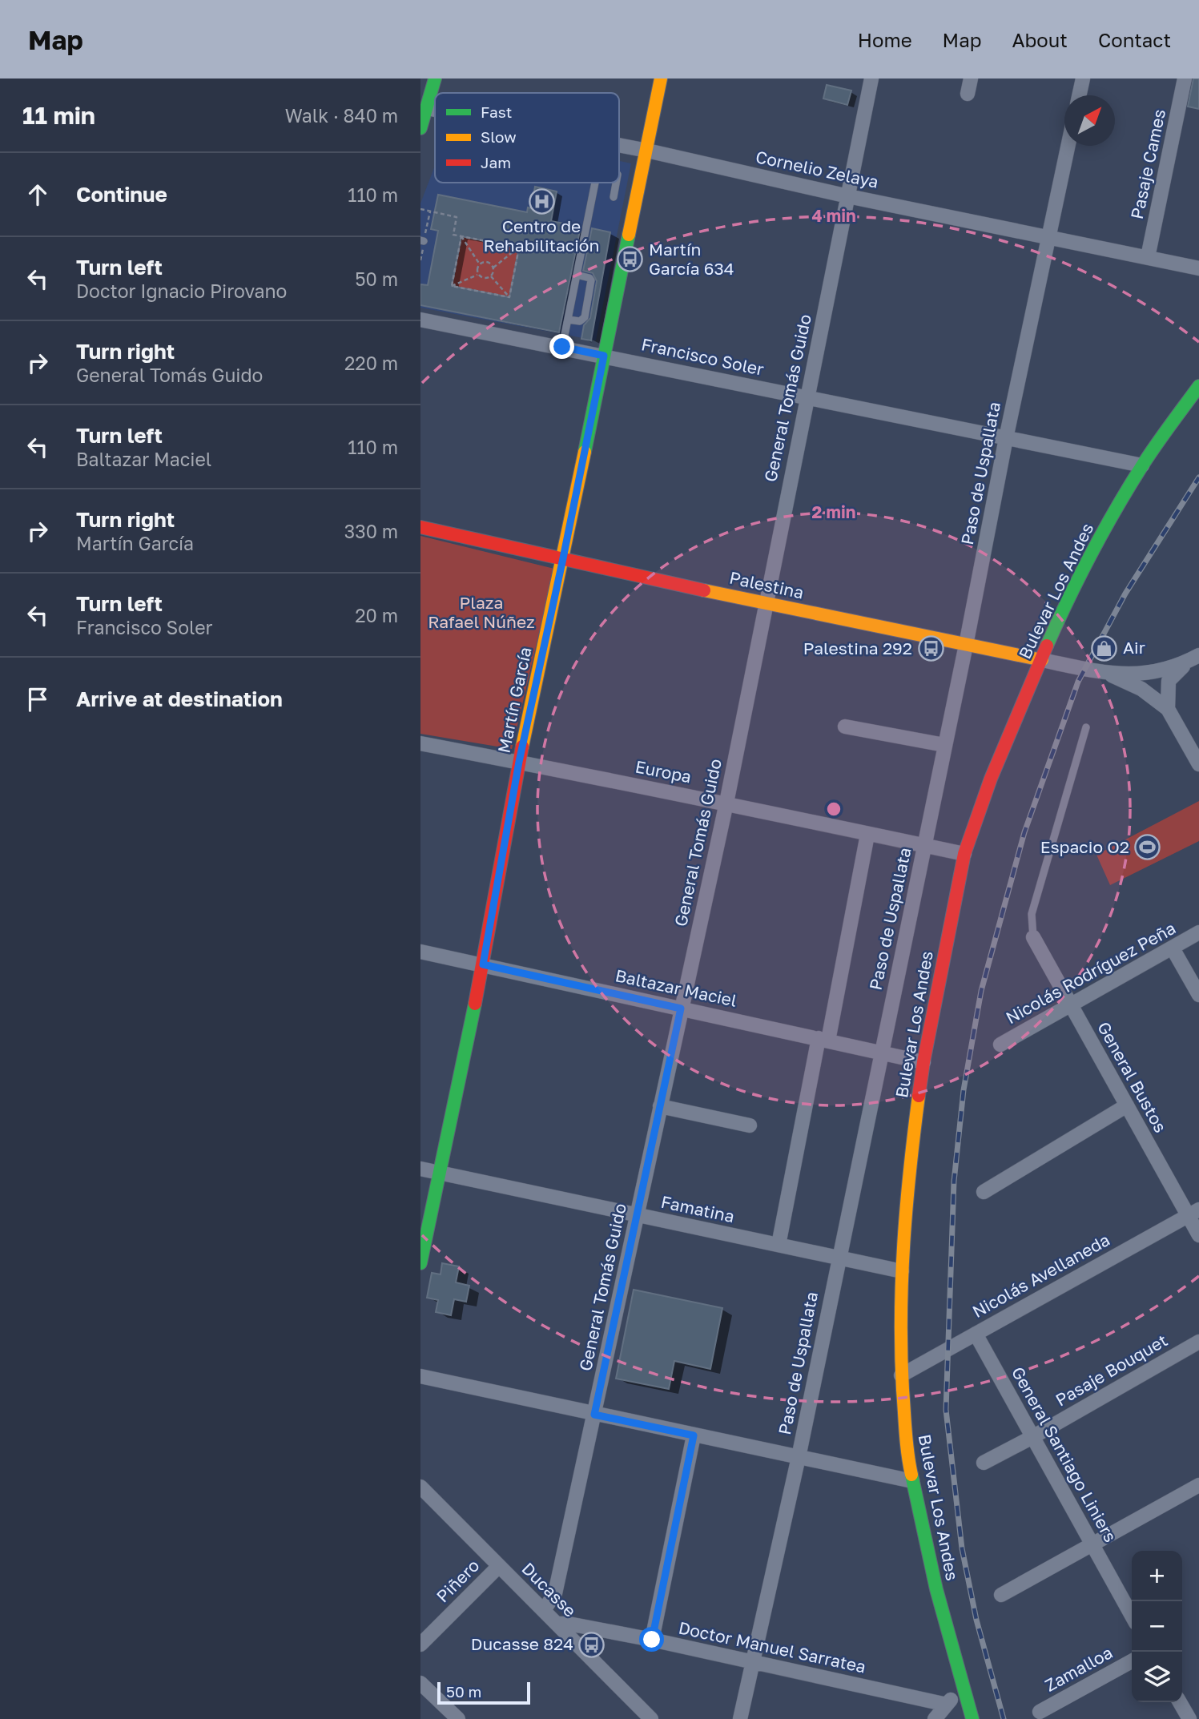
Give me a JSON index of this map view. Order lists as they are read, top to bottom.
{
  "streets": {
    "main road": ["Palestina", "Bulevar Los Andes", "Martín García"],
    "street": [
      "Pasaje Cames",
      "Cornelio Zelaya",
      "Francisco Soler",
      "General Tomás Guido",
      "Paso de Uspallata",
      "Europa",
      "Nicolás Rodríguez Peña",
      "Baltazar Maciel",
      "General Bustos",
      "Famatina",
      "Nicolás Avellaneda",
      "Pasaje Bouquet",
      "General Santiago Liniers",
      "Piñero",
      "Ducasse",
      "Doctor Manuel Sarratea",
      "Zamalloa"
    ]
  },
  "crossings": [
    ["Pasaje Cames", "Cornelio Zelaya"],
    ["Cornelio Zelaya", "General Tomás Guido"],
    ["Cornelio Zelaya", "Paso de Uspallata"],
    ["Cornelio Zelaya", "Martín García"],
    ["Francisco Soler", "General Tomás Guido"],
    ["Francisco Soler", "Paso de Uspallata"],
    ["Francisco Soler", "Bulevar Los Andes"],
    ["Francisco Soler", "Martín García"],
    ["General Tomás Guido", "Palestina"],
    ["General Tomás Guido", "Europa"],
    ["General Tomás Guido", "Baltazar Maciel"],
    ["General Tomás Guido", "Famatina"],
    ["General Tomás Guido", "Ducasse"],
    ["Paso de Uspallata", "Palestina"],
    ["Paso de Uspallata", "Europa"],
    ["Paso de Uspallata", "Baltazar Maciel"],
    ["Paso de Uspallata", "Famatina"],
    ["Paso de Uspallata", "Doctor Manuel Sarratea"],
    ["Palestina", "Bulevar Los Andes"],
    ["Palestina", "Martín García"],
    ["Bulevar Los Andes", "Europa"],
    ["Bulevar Los Andes", "Baltazar Maciel"],
    ["Bulevar Los Andes", "Famatina"],
    ["Bulevar Los Andes", "Nicolás Avellaneda"],
    ["Martín García", "Europa"],
    ["Martín García", "Baltazar Maciel"],
    ["Martín García", "Famatina"],
    ["Nicolás Rodríguez Peña", "General Bustos"],
    ["General Bustos", "Nicolás Avellaneda"],
    ["Nicolás Avellaneda", "General Santiago Liniers"],
    ["Pasaje Bouquet", "General Santiago Liniers"],
    ["Piñero", "Ducasse"],
    ["Ducasse", "Doctor Manuel Sarratea"]
  ],
  "parks": ["Plaza Rafael Núñez"],
  "places": {
    "hospital": ["Centro de Rehabilitación"],
    "bus stop": ["Martín García 634", "Palestina 292", "Ducasse 824"],
    "shop": ["Air"],
    "sports": ["Espacio O2"]
  },
  "legend": ["Fast", "Slow", "Jam"],
  "scale_bar": "50 m",
  "north": "top right",
  "page": {
    "header": "Map",
    "nav": [
      "Home",
      "Map",
      "About",
      "Contact"
    ],
    "heading": ["11 min", "Walk · 840 m"],
    "list": [
      ["Continue", "110 m"],
      ["Turn left", "Doctor Ignacio Pirovano", "50 m"],
      ["Turn right", "General Tomás Guido", "220 m"],
      ["Turn left", "Baltazar Maciel", "110 m"],
      ["Turn right", "Martín García", "330 m"],
      ["Turn left", "Francisco Soler", "20 m"],
      "Arrive at destination"
    ],
    "map_buttons": ["+", "−"],
    "scale": "50 m"
  },
  "rings": ["4 min", "2 min"]
}
